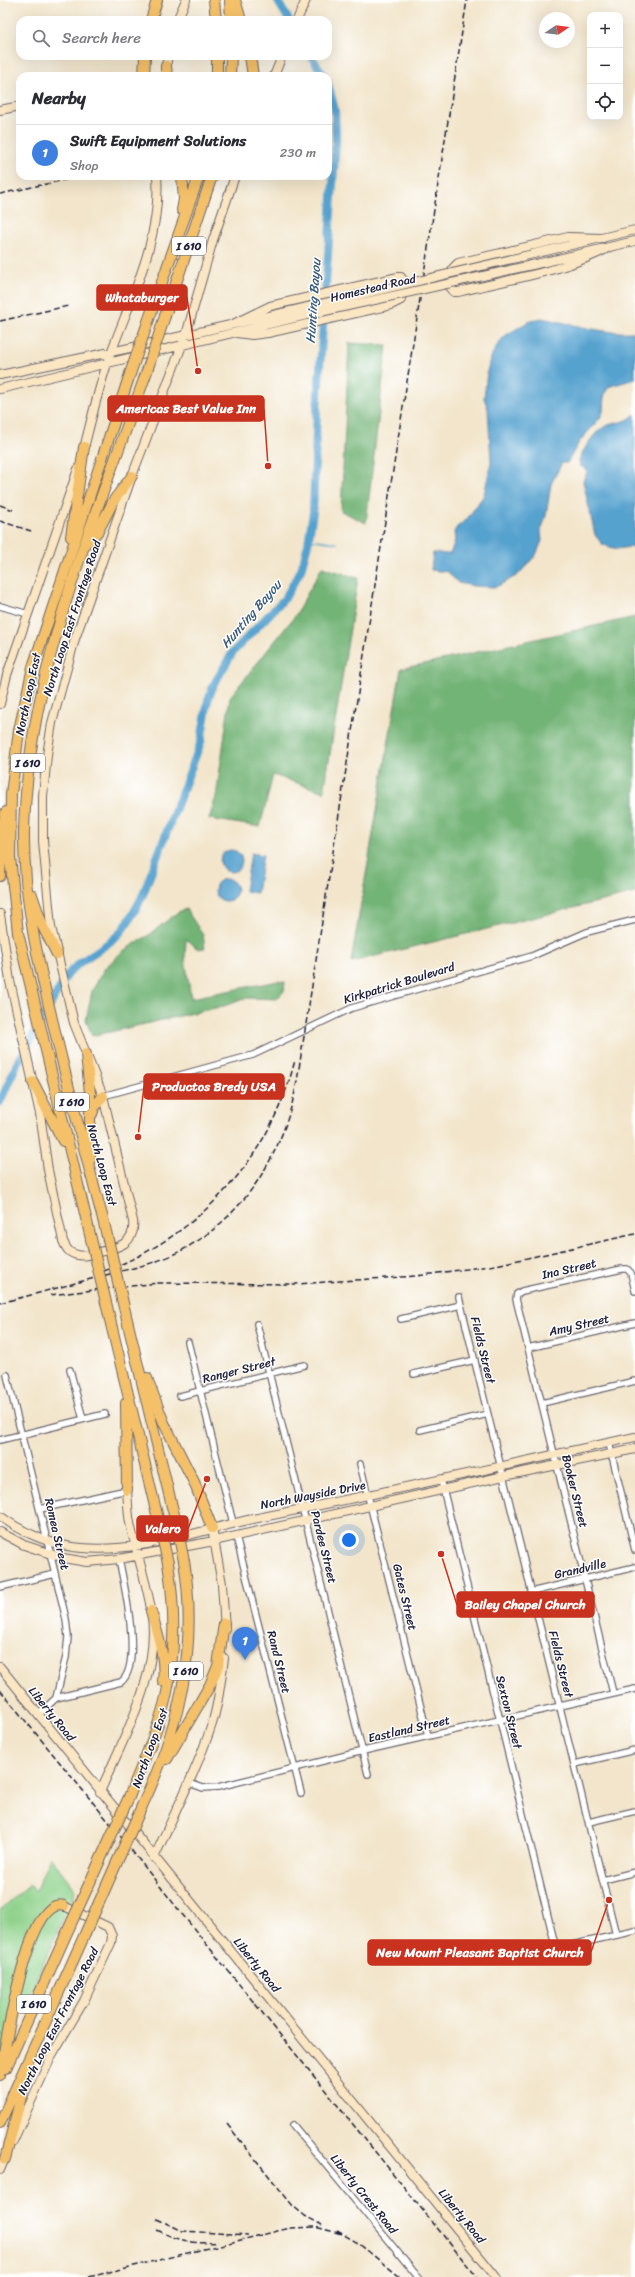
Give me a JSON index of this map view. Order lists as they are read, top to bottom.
{
  "streets": {
    "highway": ["I 610", "North Loop East"],
    "main road": [
      "Homestead Road",
      "North Loop East Frontage Road",
      "North Wayside Drive",
      "Liberty Road"
    ],
    "street": [
      "Kirkpatrick Boulevard",
      "Ina Street",
      "Amy Street",
      "Fields Street",
      "Ranger Street",
      "Booker Street",
      "Romea Street",
      "Pardee Street",
      "Grandville",
      "Gates Street",
      "Rand Street",
      "Sexton Street",
      "Eastland Street",
      "Liberty Crest Road"
    ]
  },
  "crossings": [
    ["Homestead Road", "North Loop East Frontage Road"],
    ["North Loop East Frontage Road", "Kirkpatrick Boulevard"],
    ["Ina Street", "Booker Street"],
    ["Amy Street", "Booker Street"],
    ["Fields Street", "North Wayside Drive"],
    ["Fields Street", "Grandville"],
    ["Fields Street", "Eastland Street"],
    ["Ranger Street", "Pardee Street"],
    ["Booker Street", "North Wayside Drive"],
    ["Booker Street", "Grandville"],
    ["Booker Street", "Eastland Street"],
    ["North Wayside Drive", "Romea Street"],
    ["North Wayside Drive", "Pardee Street"],
    ["North Wayside Drive", "Gates Street"],
    ["North Wayside Drive", "Rand Street"],
    ["North Wayside Drive", "Sexton Street"],
    ["Pardee Street", "Eastland Street"],
    ["Gates Street", "Eastland Street"],
    ["Rand Street", "Eastland Street"],
    ["Sexton Street", "Eastland Street"]
  ],
  "water": ["Hunting Bayou"],
  "places": [
    "Whataburger",
    "Americas Best Value Inn",
    "Productos Bredy USA",
    "Valero",
    "Bailey Chapel Church",
    "New Mount Pleasant Baptist Church"
  ],
  "north": "right",
  "page": {
    "map_buttons": ["+", "−"],
    "search": "Search here",
    "heading": "Nearby",
    "list": [
      {
        "mark": "1",
        "name": "Swift Equipment Solutions",
        "note": "Shop",
        "value": "230 m"
      }
    ],
    "pins": "1"
  }
}
